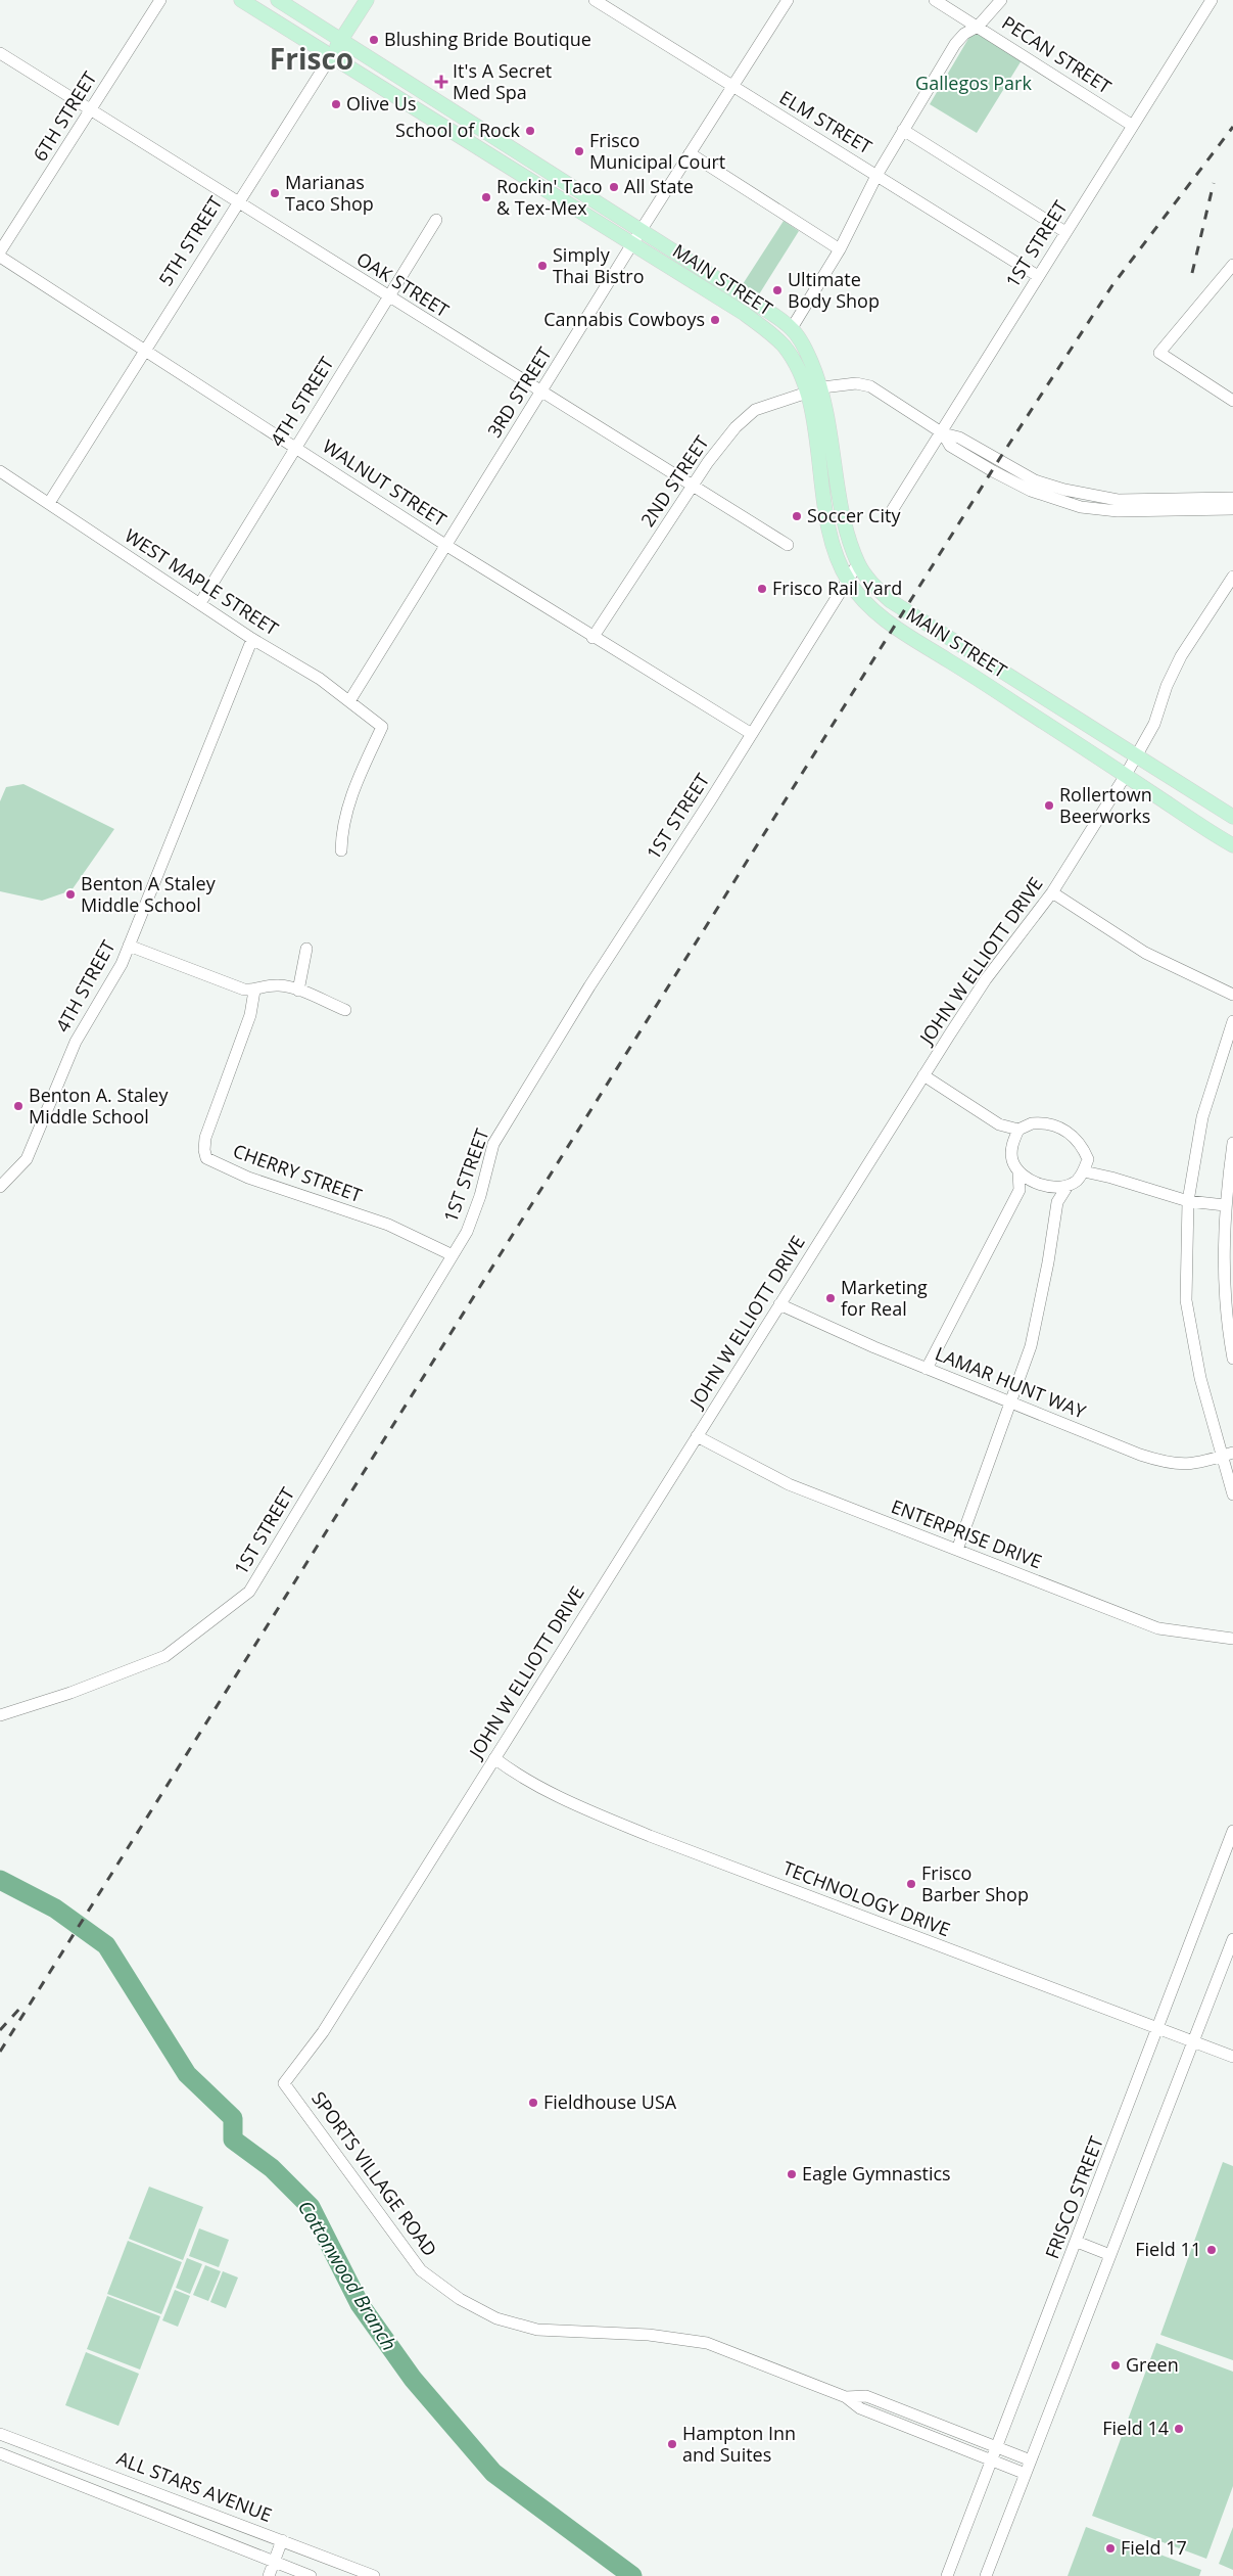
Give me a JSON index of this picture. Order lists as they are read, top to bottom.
{
  "streets": {
    "main road": ["5TH STREET", "MAIN STREET"],
    "street": [
      "PECAN STREET",
      "6TH STREET",
      "ELM STREET",
      "1ST STREET",
      "OAK STREET",
      "3RD STREET",
      "4TH STREET",
      "2ND STREET",
      "WALNUT STREET",
      "WEST MAPLE STREET",
      "JOHN W ELLIOTT DRIVE",
      "CHERRY STREET",
      "LAMAR HUNT WAY",
      "ENTERPRISE DRIVE",
      "TECHNOLOGY DRIVE",
      "SPORTS VILLAGE ROAD",
      "FRISCO STREET",
      "ALL STARS AVENUE"
    ]
  },
  "crossings": [
    ["PECAN STREET", "1ST STREET"],
    ["6TH STREET", "OAK STREET"],
    ["ELM STREET", "1ST STREET"],
    ["ELM STREET", "3RD STREET"],
    ["5TH STREET", "MAIN STREET"],
    ["5TH STREET", "OAK STREET"],
    ["5TH STREET", "WALNUT STREET"],
    ["5TH STREET", "WEST MAPLE STREET"],
    ["1ST STREET", "MAIN STREET"],
    ["1ST STREET", "2ND STREET"],
    ["1ST STREET", "WALNUT STREET"],
    ["1ST STREET", "CHERRY STREET"],
    ["MAIN STREET", "3RD STREET"],
    ["MAIN STREET", "2ND STREET"],
    ["MAIN STREET", "JOHN W ELLIOTT DRIVE"],
    ["OAK STREET", "3RD STREET"],
    ["OAK STREET", "4TH STREET"],
    ["OAK STREET", "2ND STREET"],
    ["3RD STREET", "WALNUT STREET"],
    ["3RD STREET", "WEST MAPLE STREET"],
    ["4TH STREET", "WALNUT STREET"],
    ["4TH STREET", "WEST MAPLE STREET"],
    ["2ND STREET", "WALNUT STREET"],
    ["JOHN W ELLIOTT DRIVE", "LAMAR HUNT WAY"],
    ["JOHN W ELLIOTT DRIVE", "ENTERPRISE DRIVE"],
    ["JOHN W ELLIOTT DRIVE", "TECHNOLOGY DRIVE"],
    ["JOHN W ELLIOTT DRIVE", "SPORTS VILLAGE ROAD"],
    ["TECHNOLOGY DRIVE", "FRISCO STREET"],
    ["SPORTS VILLAGE ROAD", "FRISCO STREET"]
  ],
  "districts": ["Frisco"],
  "water": ["Cottonwood Branch"],
  "parks": ["Gallegos Park"],
  "places": {
    "other": [
      "Blushing Bride Boutique",
      "Olive Us",
      "School of Rock",
      "Frisco Municipal Court",
      "All State",
      "Marianas Taco Shop",
      "Rockin' Taco & Tex-Mex",
      "Simply Thai Bistro",
      "Ultimate Body Shop",
      "Cannabis Cowboys",
      "Soccer City",
      "Frisco Rail Yard",
      "Rollertown Beerworks",
      "Benton A Staley Middle School",
      "Benton A. Staley Middle School",
      "Marketing for Real",
      "Frisco Barber Shop",
      "Fieldhouse USA",
      "Eagle Gymnastics",
      "Field 11",
      "Green",
      "Field 14",
      "Hampton Inn and Suites",
      "Field 17"
    ],
    "health": ["It's A Secret Med Spa"]
  }
}
